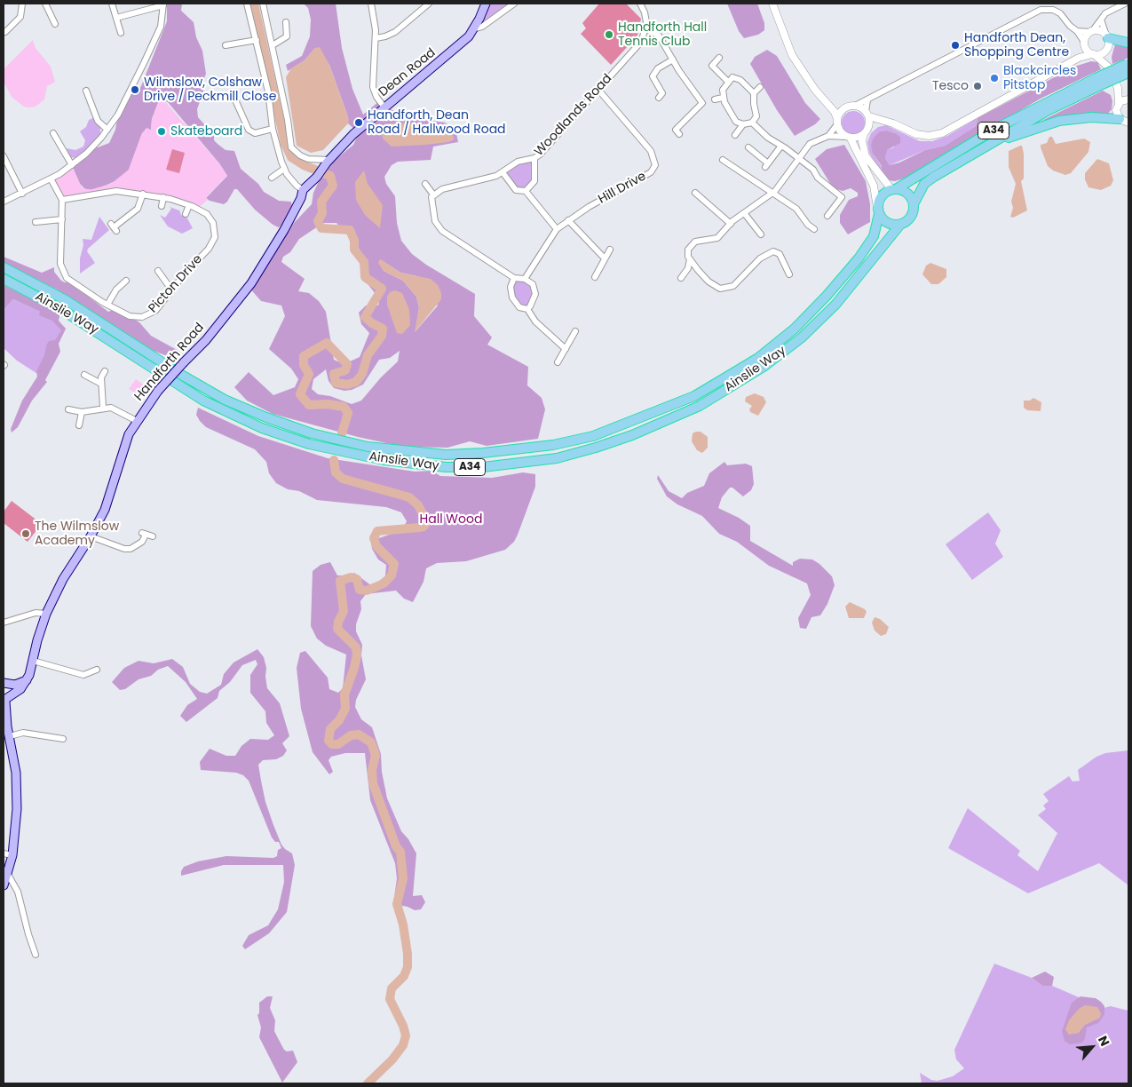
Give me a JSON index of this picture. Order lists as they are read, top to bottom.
{
  "streets": {
    "highway": ["A34", "Ainslie Way"],
    "main road": ["Dean Road", "Handforth Road"],
    "street": ["Woodlands Road", "Hill Drive", "Picton Drive"]
  },
  "crossings": [
    ["Dean Road", "Handforth Road"],
    ["Woodlands Road", "Hill Drive"],
    ["A34", "Ainslie Way"]
  ],
  "parks": ["Hall Wood"],
  "places": [
    "Handforth Hall Tennis Club",
    "Handforth Dean, Shopping Centre",
    "Blackcircles Pitstop",
    "Tesco",
    "Wilmslow, Colshaw Drive / Peckmill Close",
    "Handforth, Dean Road / Hallwood Road",
    "Skateboard",
    "The Wilmslow Academy"
  ],
  "north": "top right"
}
